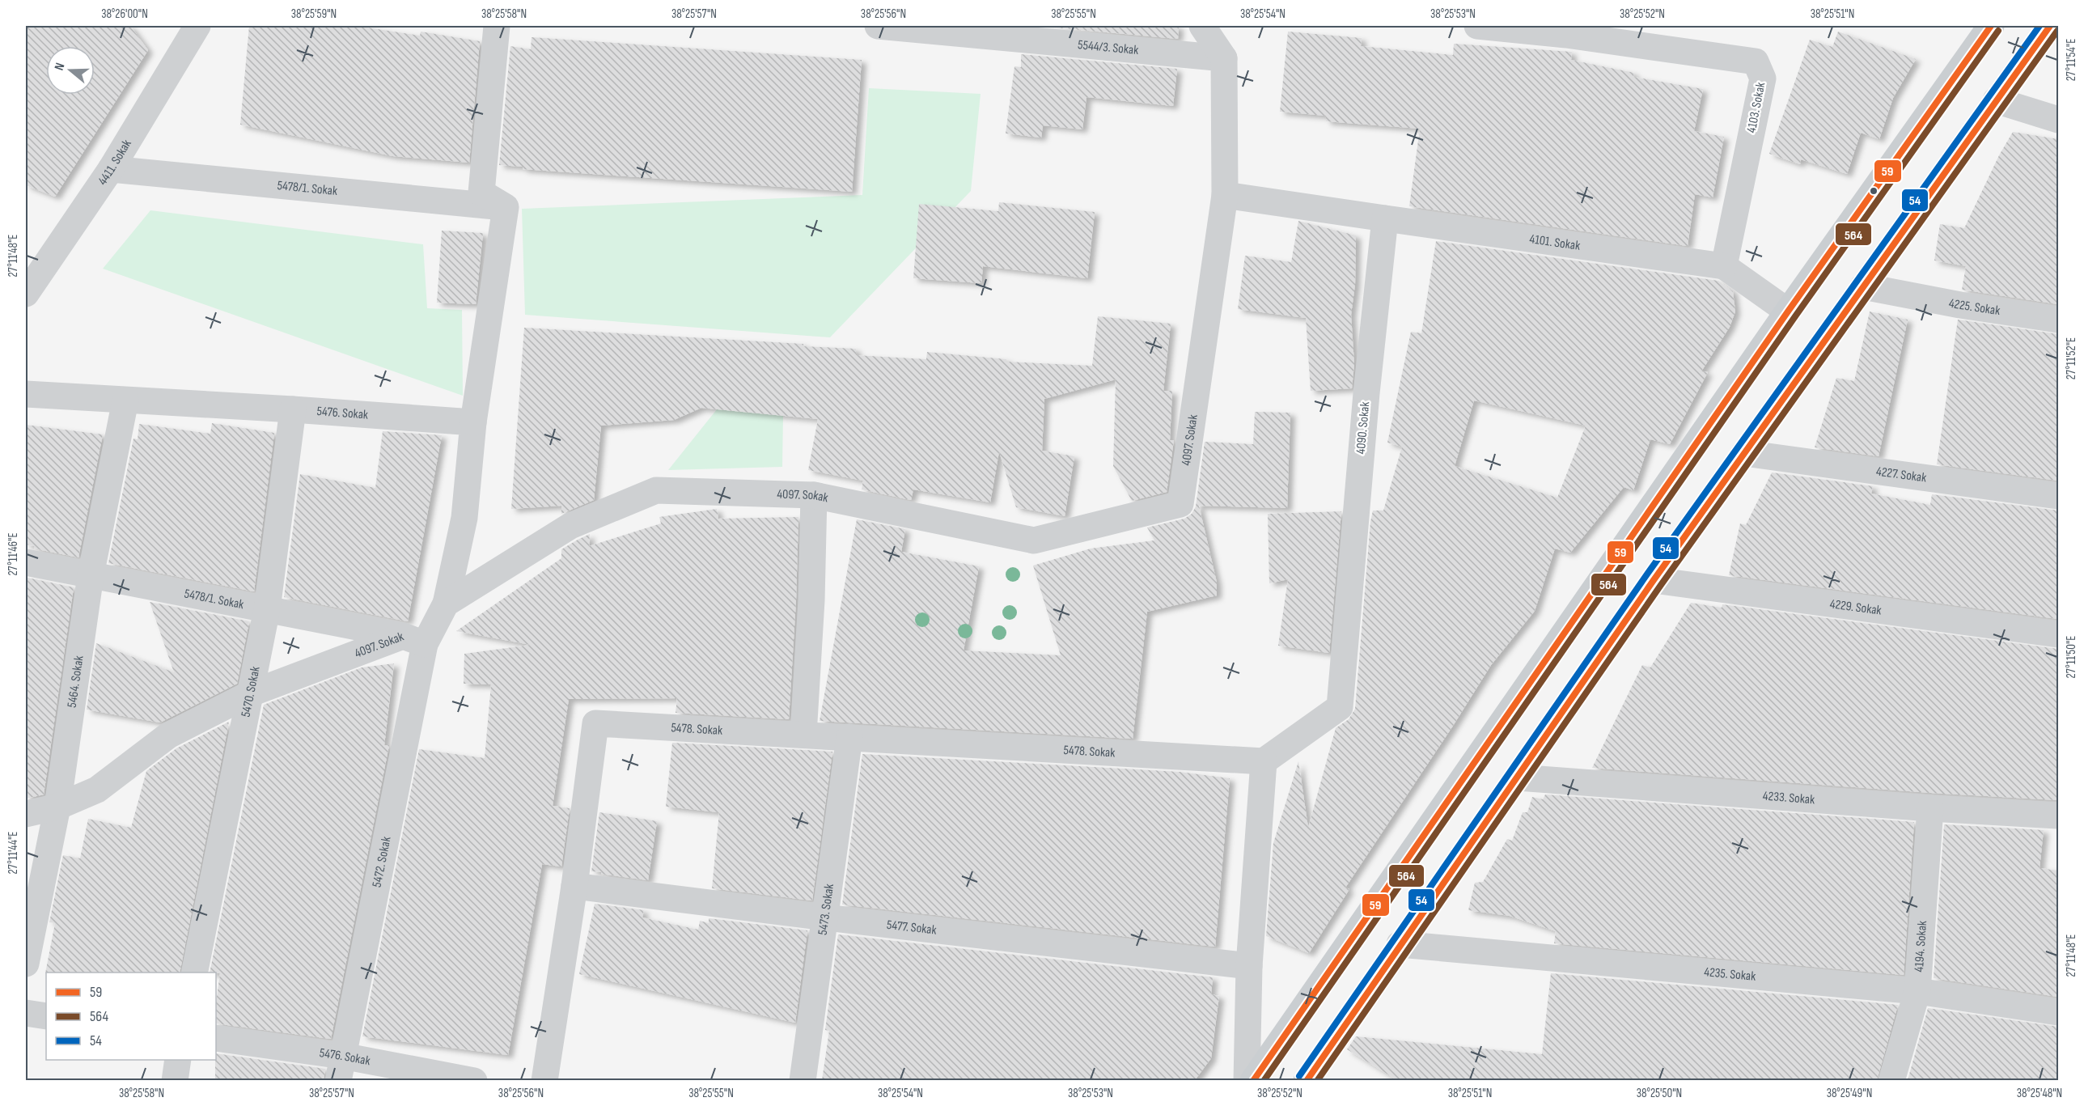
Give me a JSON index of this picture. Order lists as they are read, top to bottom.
{
  "streets": {
    "street": [
      "5544/3. Sokak",
      "4103. Sokak",
      "4411. Sokak",
      "5478/1. Sokak",
      "4101. Sokak",
      "4225. Sokak",
      "5476. Sokak",
      "4090. Sokak",
      "4097. Sokak",
      "4227. Sokak",
      "4229. Sokak",
      "5464. Sokak",
      "5470. Sokak",
      "5478. Sokak",
      "4233. Sokak",
      "5472. Sokak",
      "5473. Sokak",
      "5477. Sokak",
      "4194. Sokak",
      "4235. Sokak"
    ]
  },
  "crossings": [
    ["5544/3. Sokak", "4097. Sokak"],
    ["4103. Sokak", "4101. Sokak"],
    ["4411. Sokak", "5478/1. Sokak"],
    ["5478/1. Sokak", "4097. Sokak"],
    ["5478/1. Sokak", "5464. Sokak"],
    ["5478/1. Sokak", "5470. Sokak"],
    ["5478/1. Sokak", "5472. Sokak"],
    ["4101. Sokak", "4090. Sokak"],
    ["5476. Sokak", "5464. Sokak"],
    ["5476. Sokak", "5470. Sokak"],
    ["5476. Sokak", "5472. Sokak"],
    ["4090. Sokak", "5478. Sokak"],
    ["4097. Sokak", "5464. Sokak"],
    ["4097. Sokak", "5470. Sokak"],
    ["4097. Sokak", "5472. Sokak"],
    ["5478. Sokak", "5473. Sokak"],
    ["5478. Sokak", "5477. Sokak"],
    ["4233. Sokak", "4194. Sokak"],
    ["5473. Sokak", "5477. Sokak"],
    ["4194. Sokak", "4235. Sokak"]
  ],
  "lines": ["transit line 59", "transit line 54", "transit line 564"],
  "legend": ["59", "564", "54"],
  "north": "left",
  "coordinates": [
    "38°26'00\"N",
    "38°25'59\"N",
    "38°25'58\"N",
    "38°25'57\"N",
    "38°25'56\"N",
    "38°25'55\"N",
    "38°25'54\"N",
    "38°25'53\"N",
    "38°25'52\"N",
    "38°25'51\"N",
    "27°11'54\"E",
    "27°11'48\"E",
    "27°11'52\"E",
    "27°11'46\"E",
    "27°11'50\"E",
    "27°11'44\"E",
    "38°25'50\"N",
    "38°25'49\"N",
    "38°25'48\"N"
  ]
}
